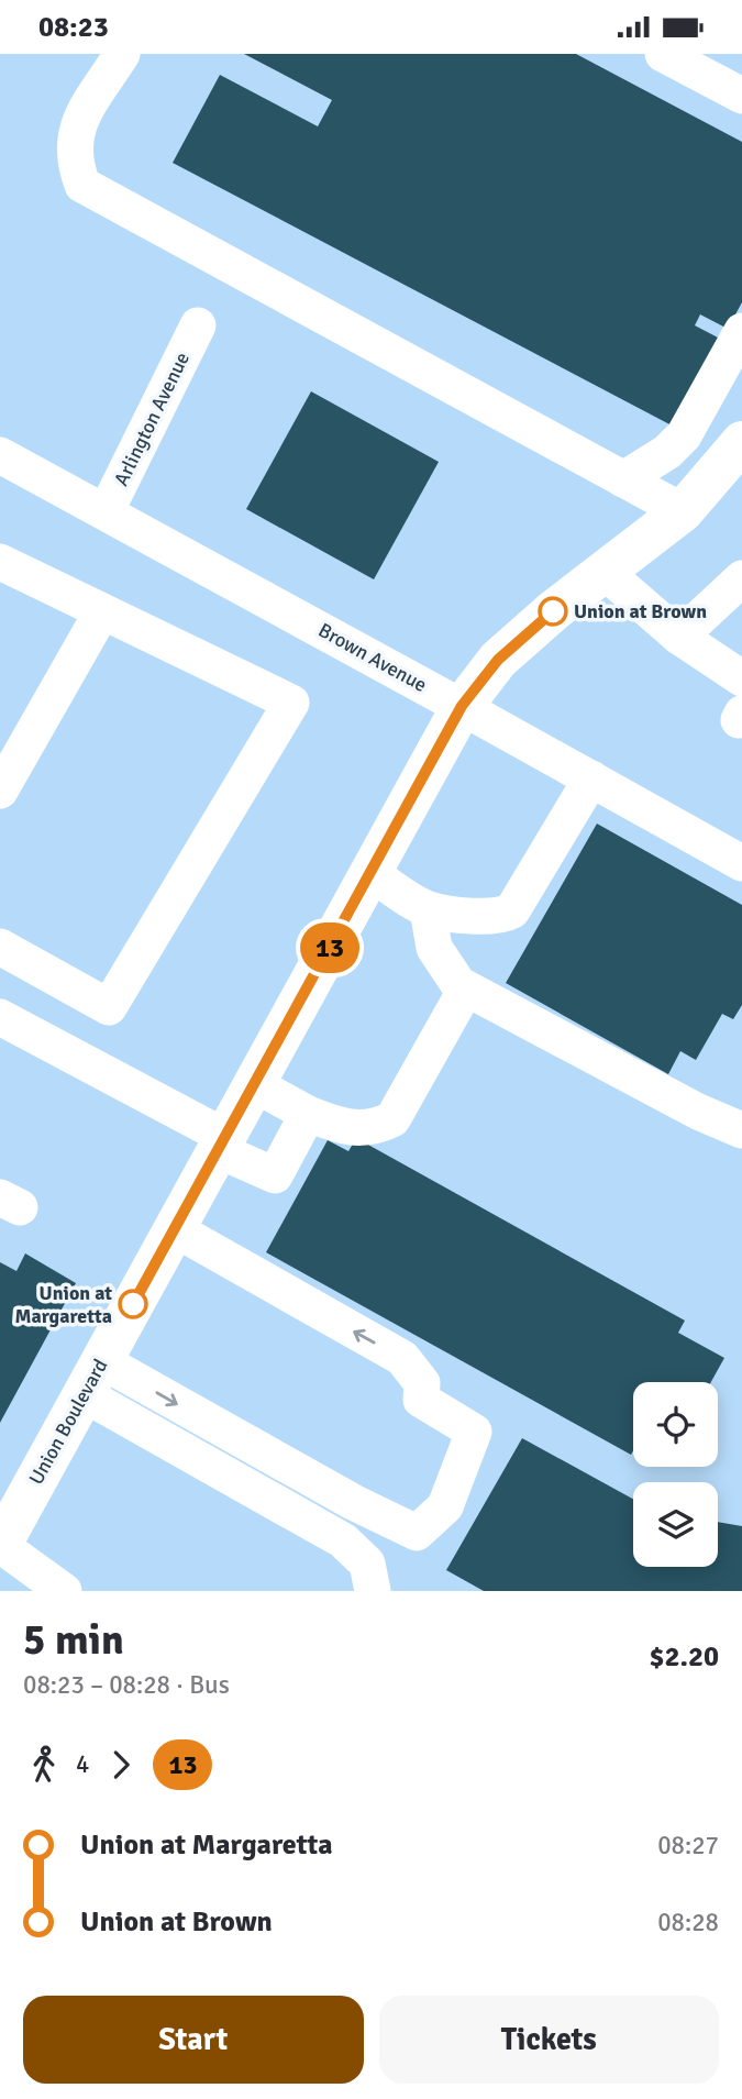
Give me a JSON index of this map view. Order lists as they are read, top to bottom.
{
  "streets": {
    "main road": ["Union Boulevard"],
    "street": ["Arlington Avenue", "Brown Avenue"]
  },
  "crossings": [
    ["Arlington Avenue", "Brown Avenue"],
    ["Brown Avenue", "Union Boulevard"]
  ],
  "places": ["Union at Brown", "Union at Margaretta"],
  "lines": ["bus line 13"],
  "page": {
    "status": "08:23",
    "on_map": "13",
    "heading": ["5 min", "08:23 – 08:28 · Bus", "$2.20"],
    "legs": ["4", "13"],
    "list": [
      {
        "name": "Union at Margaretta",
        "value": "08:27"
      },
      {
        "name": "Union at Brown",
        "value": "08:28"
      }
    ],
    "buttons": ["Start", "Tickets"]
  }
}
